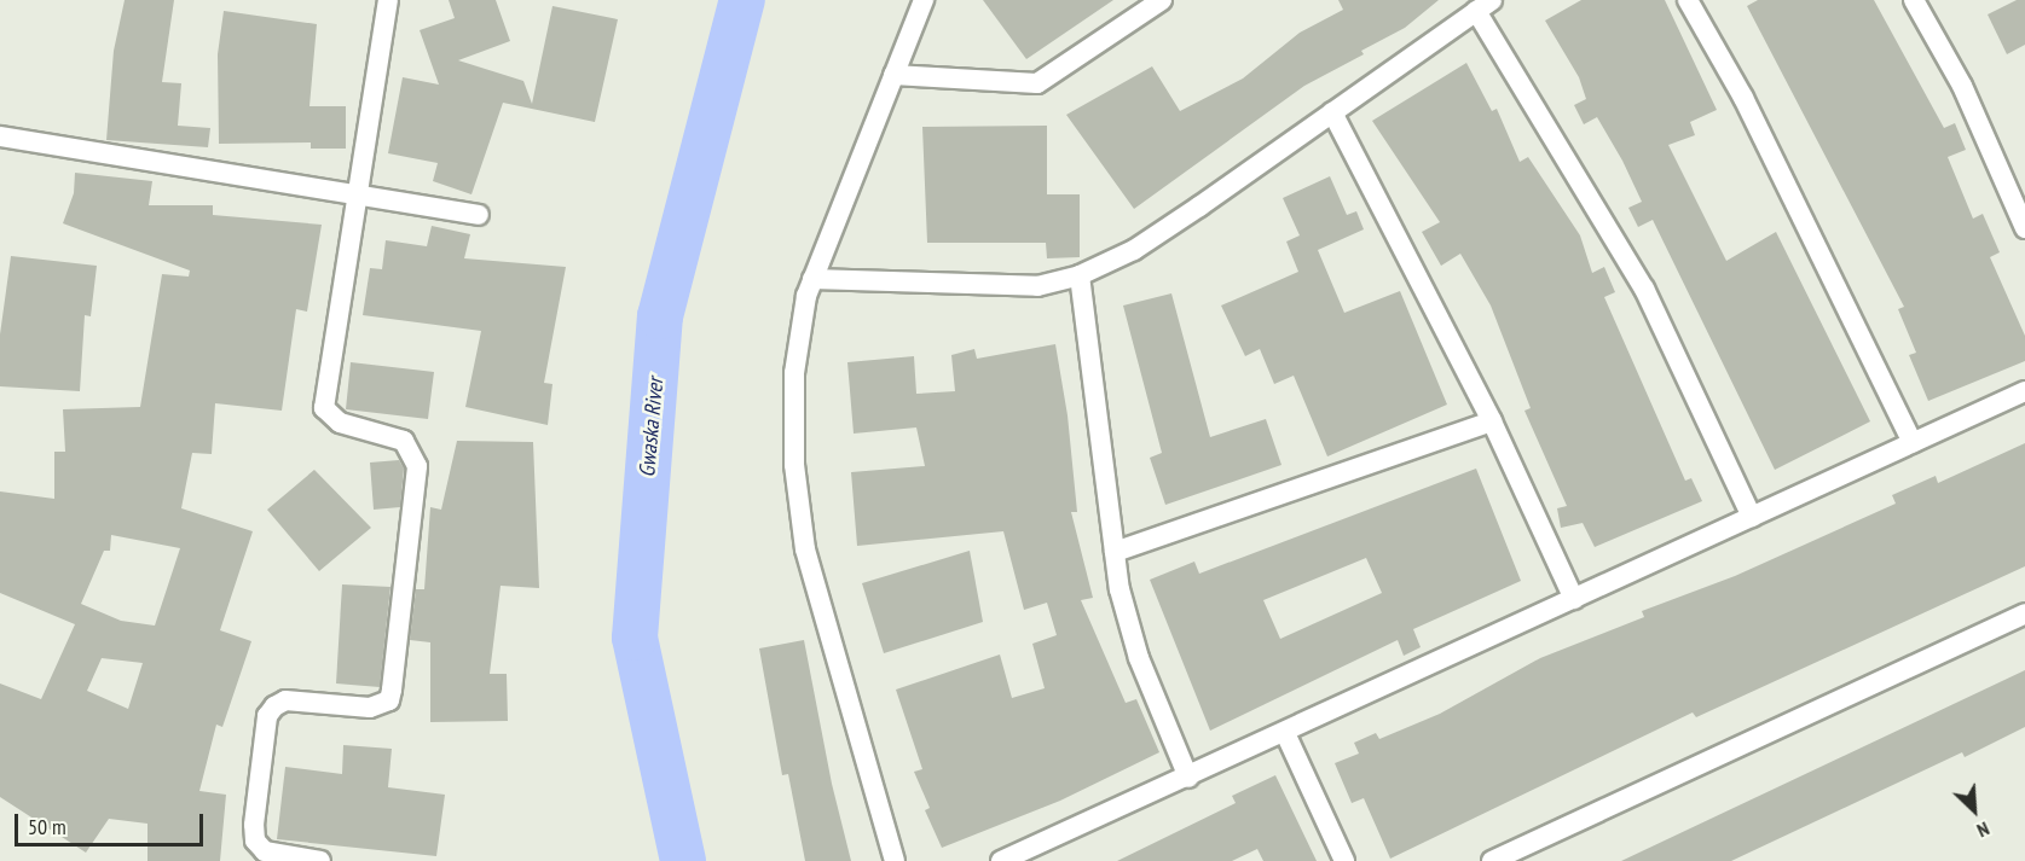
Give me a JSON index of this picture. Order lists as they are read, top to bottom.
{
  "water": ["Gwaska River"],
  "scale_bar": "50 m",
  "north": "bottom right"
}
